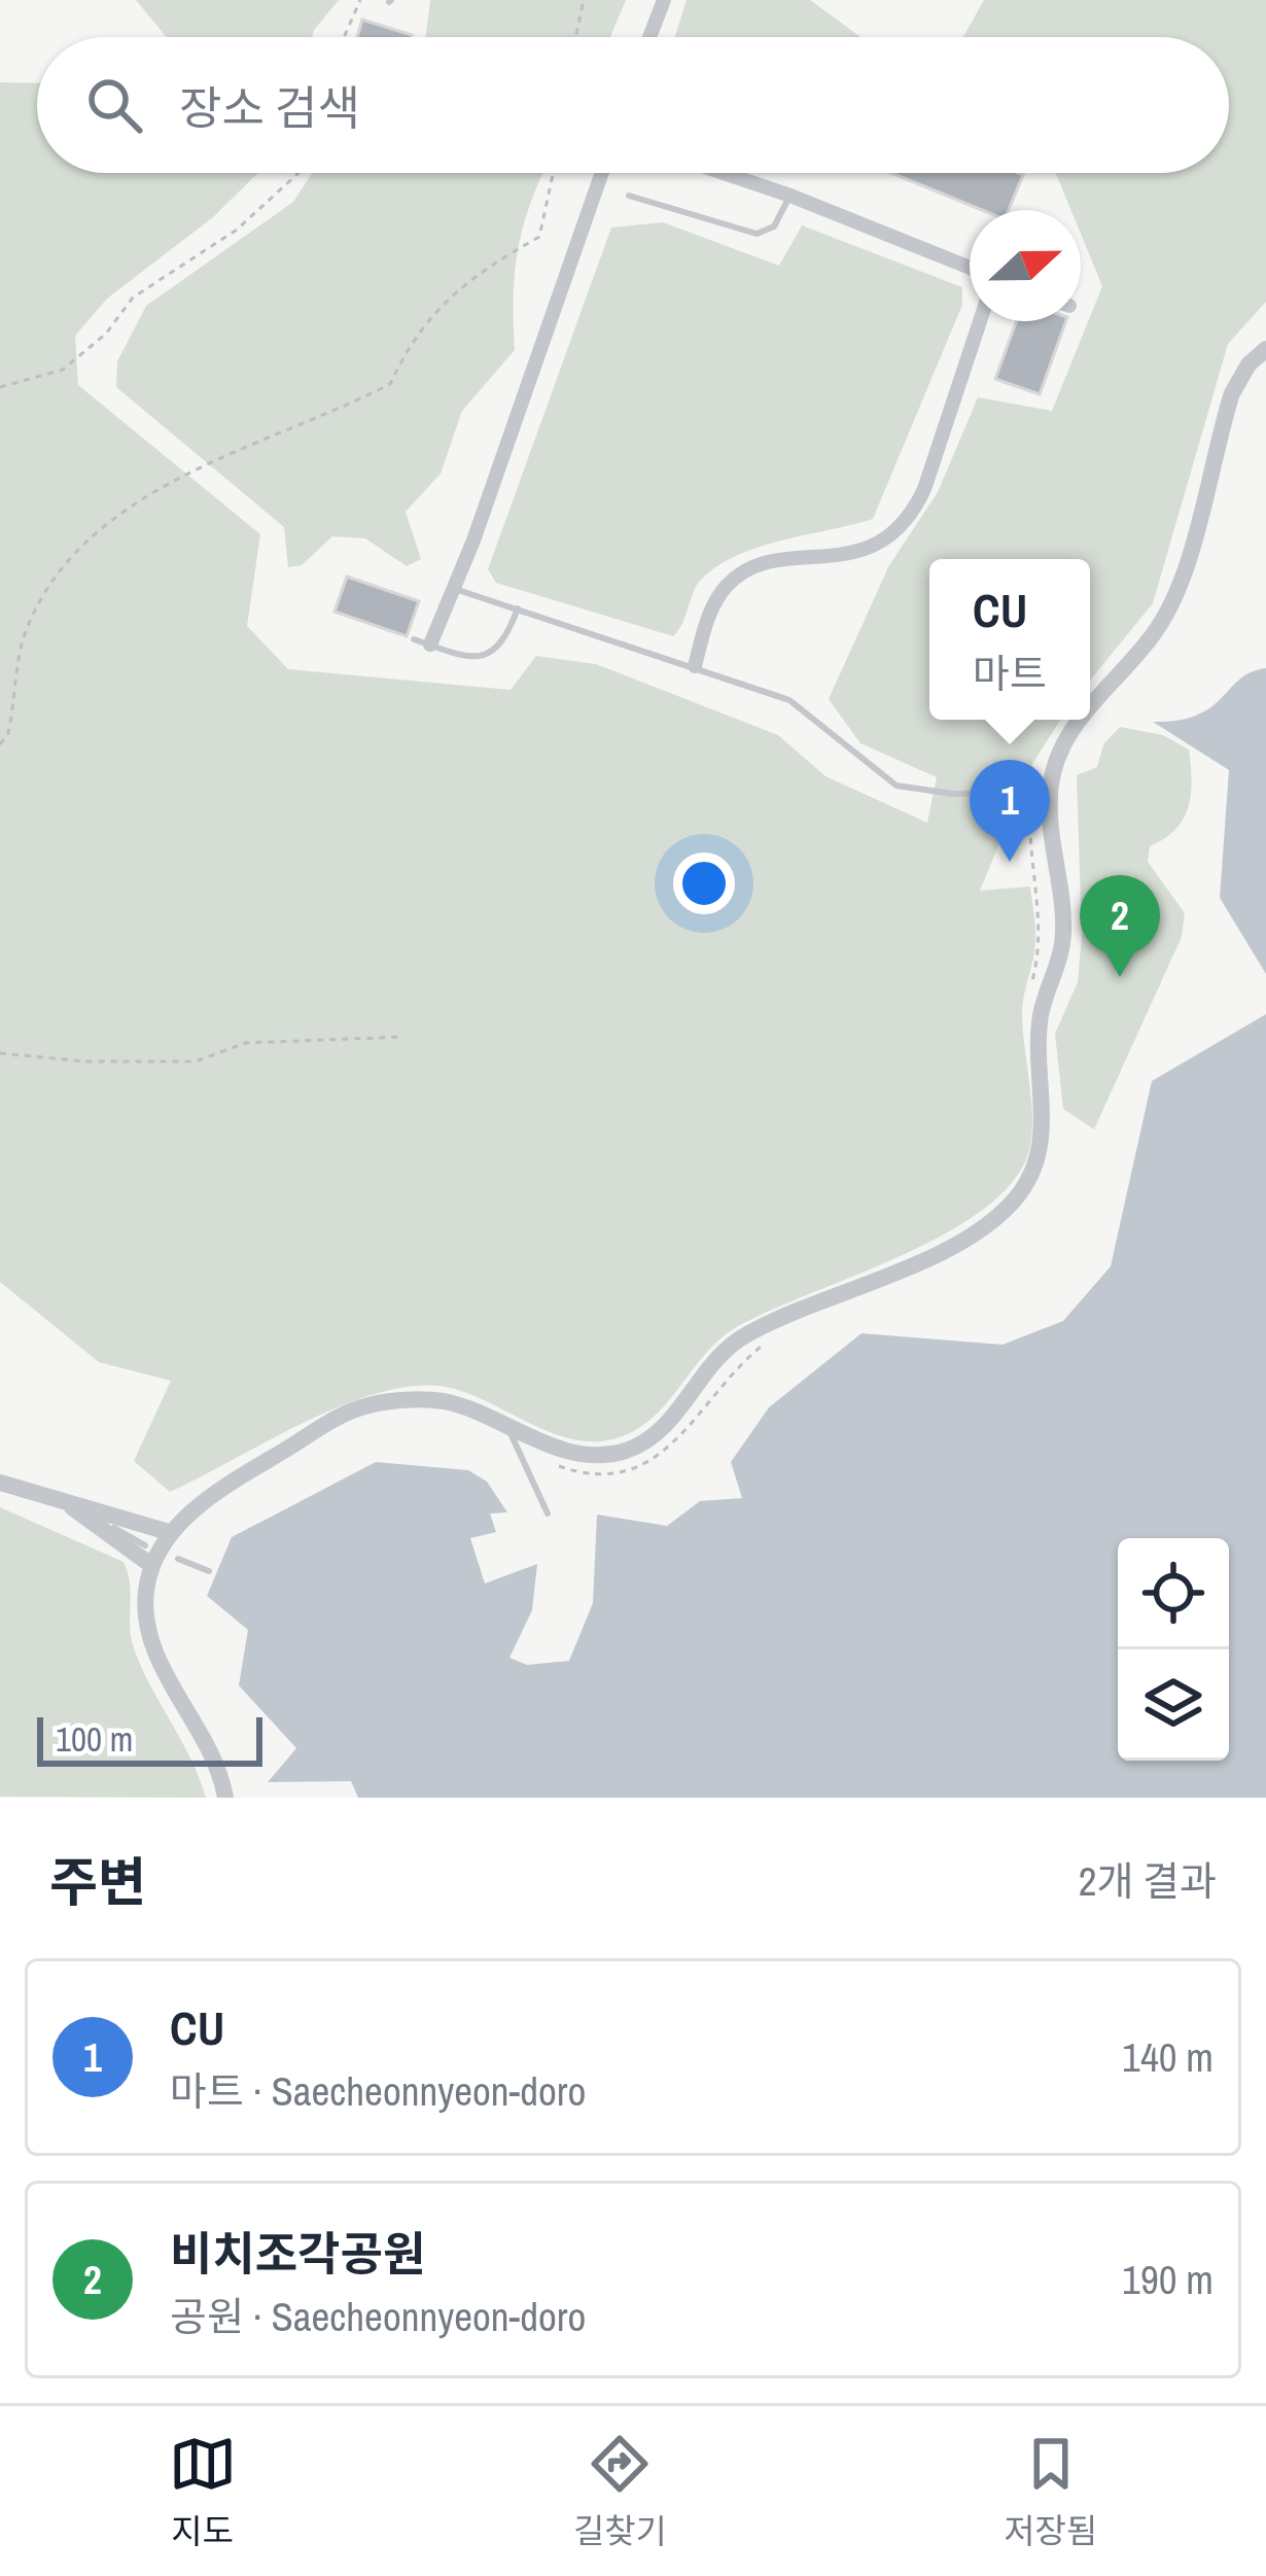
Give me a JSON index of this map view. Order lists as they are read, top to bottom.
{
  "scale_bar": "100 m",
  "north": "right",
  "page": {
    "search": "장소 검색",
    "popup": ["CU", "마트"],
    "pins": ["1", "2"],
    "scale": "100 m",
    "heading": ["주변", "2개 결과"],
    "list": [
      {
        "mark": "1",
        "name": "CU",
        "note": "마트 · Saecheonnyeon-doro",
        "value": "140 m"
      },
      {
        "mark": "2",
        "name": "비치조각공원",
        "note": "공원 · Saecheonnyeon-doro",
        "value": "190 m"
      }
    ],
    "nav": ["지도", "길찾기", "저장됨"]
  }
}
